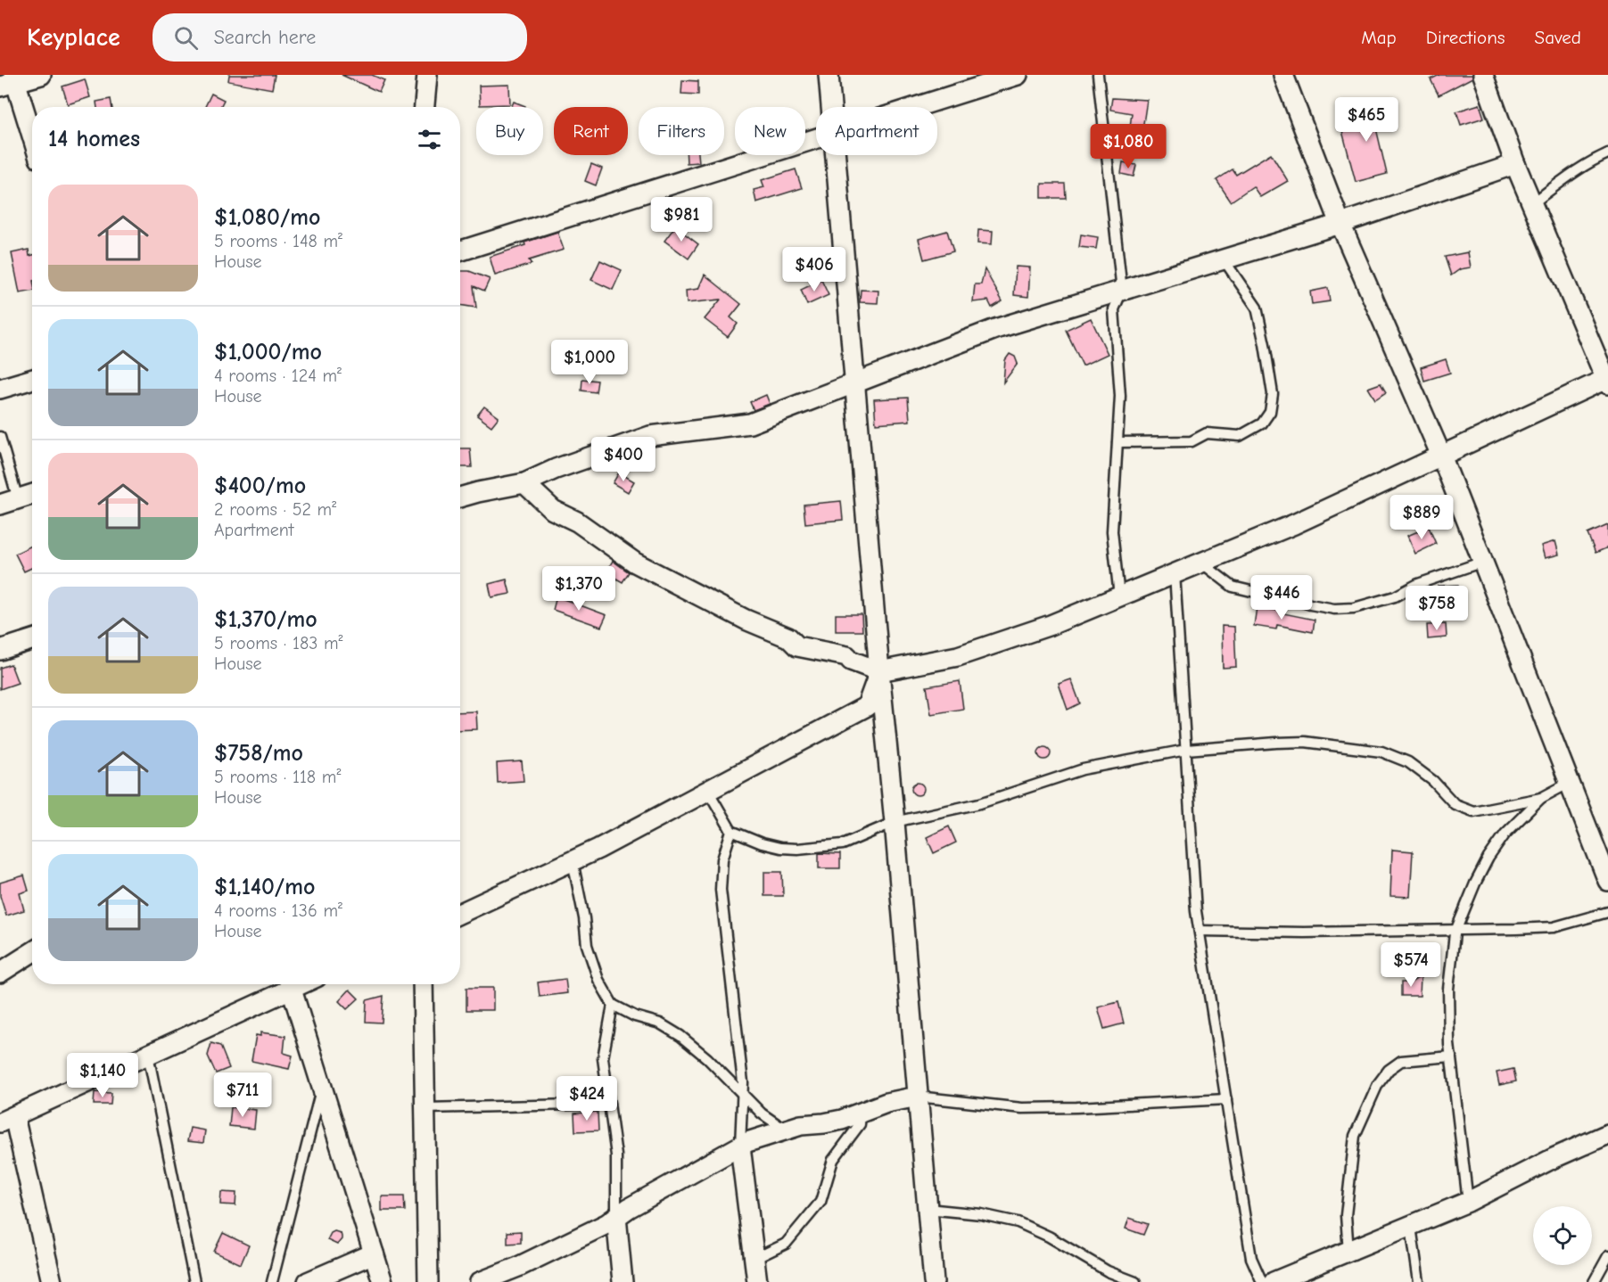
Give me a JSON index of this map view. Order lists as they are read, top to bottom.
{
  "page": {
    "header": "Keyplace",
    "search": "Search here",
    "nav": ["Map", "Directions", "Saved"],
    "price": [
      "$465",
      "$1,080",
      "$981",
      "$406",
      "$1,000",
      "$400",
      "$889",
      "$1,370",
      "$446",
      "$758",
      "$574",
      "$1,140",
      "$711",
      "$424"
    ],
    "chip": [
      "Buy",
      "Rent",
      "Filters",
      "New",
      "Apartment"
    ],
    "heading": "14 homes",
    "list": [
      {
        "name": "$1,080/mo",
        "note": "5 rooms · 148 m² · House"
      },
      {
        "name": "$1,000/mo",
        "note": "4 rooms · 124 m² · House"
      },
      {
        "name": "$400/mo",
        "note": "2 rooms · 52 m² · Apartment"
      },
      {
        "name": "$1,370/mo",
        "note": "5 rooms · 183 m² · House"
      },
      {
        "name": "$758/mo",
        "note": "5 rooms · 118 m² · House"
      },
      {
        "name": "$1,140/mo",
        "note": "4 rooms · 136 m² · House"
      }
    ]
  }
}
